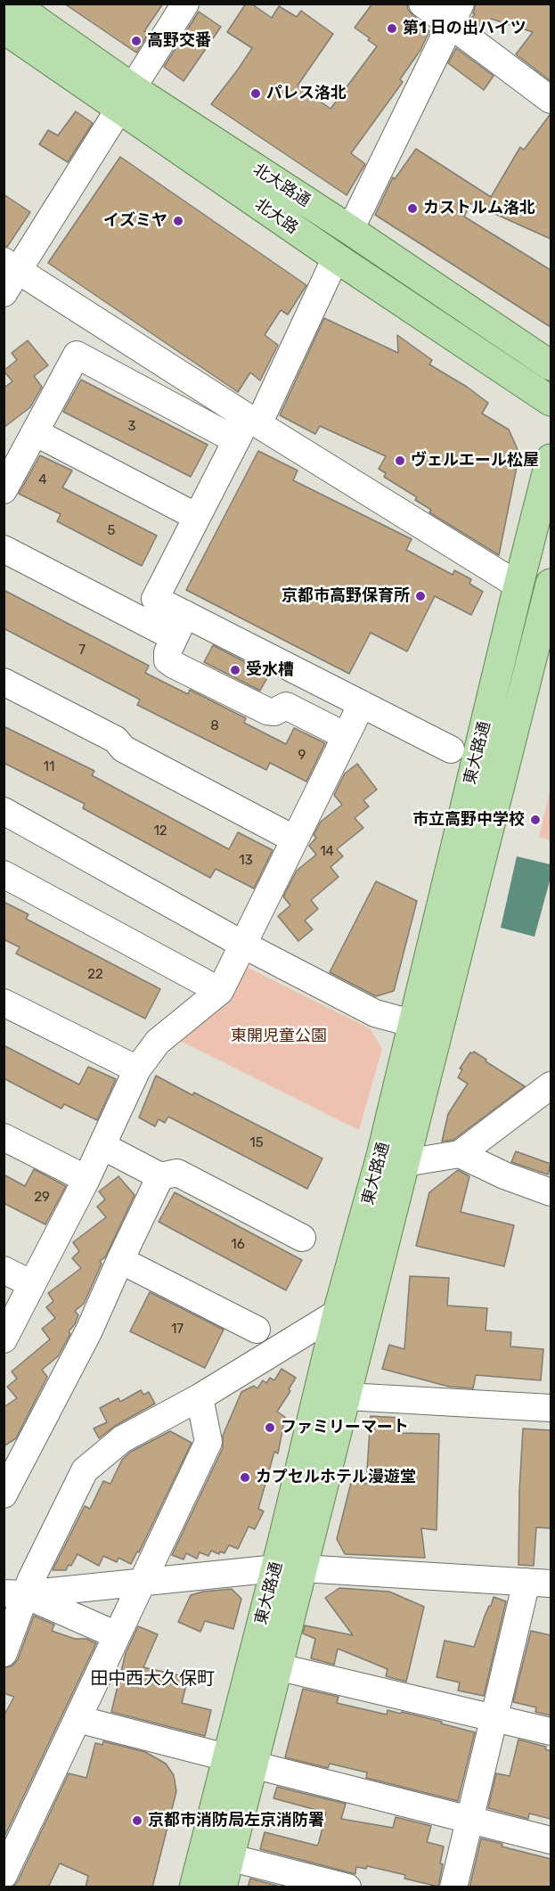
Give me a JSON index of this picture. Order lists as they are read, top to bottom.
{
  "streets": {
    "main road": ["北大路通", "北大路", "東大路通"]
  },
  "crossings": [
    ["北大路通", "北大路"]
  ],
  "districts": ["田中西大久保町"],
  "parks": ["東開児童公園"],
  "places": [
    "第1 日の出ハイツ",
    "高野交番",
    "パレス洛北",
    "カストルム洛北",
    "イズミヤ",
    "ヴェルエール松屋",
    "京都市高野保育所",
    "受水槽",
    "市立高野中学校",
    "ファミリーマート",
    "カプセルホテル漫遊堂",
    "京都市消防局左京消防署"
  ],
  "house_numbers": [
    "3",
    "4",
    "5",
    "7",
    "8",
    "9",
    "11",
    "12",
    "14",
    "13",
    "22",
    "15",
    "29",
    "16",
    "17"
  ]
}
